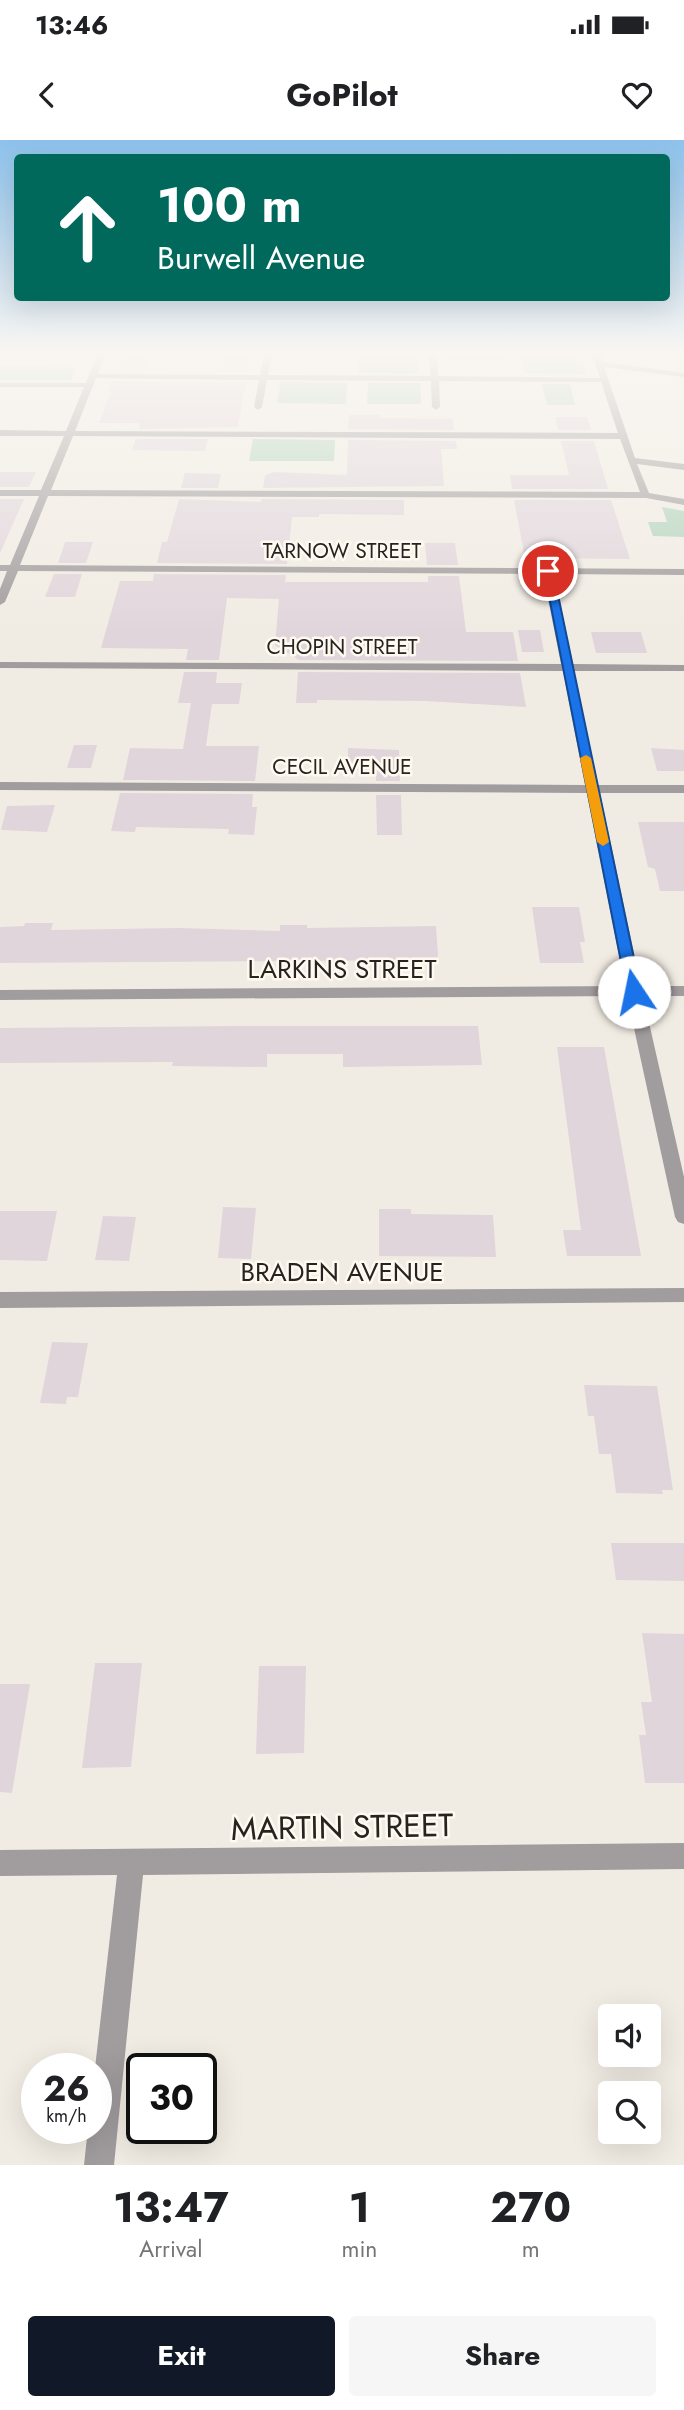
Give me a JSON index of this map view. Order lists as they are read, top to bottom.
{
  "streets": {
    "street": [
      "TARNOW STREET",
      "CHOPIN STREET",
      "CECIL AVENUE",
      "LARKINS STREET",
      "BRADEN AVENUE",
      "MARTIN STREET"
    ]
  },
  "page": {
    "status": "13:46",
    "header": "GoPilot",
    "turn": ["100 m", "Burwell Avenue"],
    "speed": "26 km/h",
    "limit": "30",
    "eta": [
      "13:47",
      "Arrival",
      "1",
      "min",
      "270",
      "m"
    ],
    "buttons": ["Exit", "Share"]
  }
}
